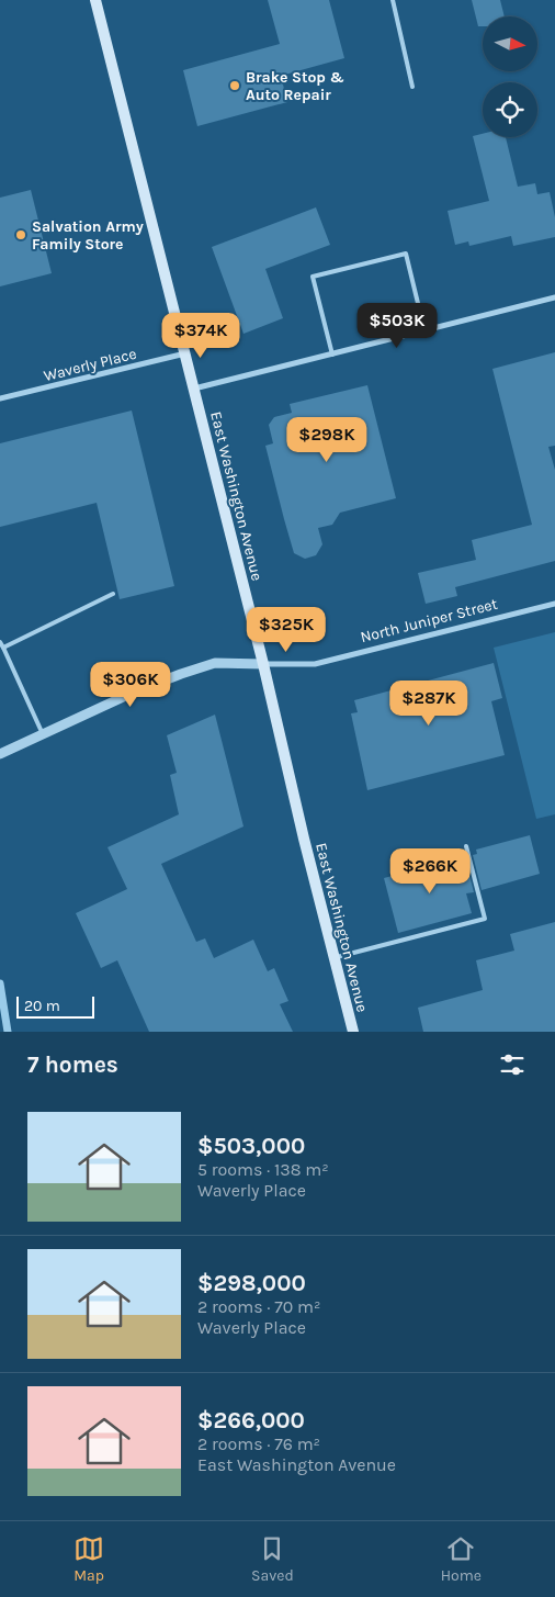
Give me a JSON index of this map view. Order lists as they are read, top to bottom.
{
  "streets": {
    "main road": ["East Washington Avenue"],
    "street": ["Waverly Place", "North Juniper Street"]
  },
  "crossings": [
    ["Waverly Place", "East Washington Avenue"],
    ["East Washington Avenue", "North Juniper Street"]
  ],
  "places": ["Brake Stop & Auto Repair", "Salvation Army Family Store"],
  "scale_bar": "20 m",
  "north": "right",
  "page": {
    "price": [
      "$503K",
      "$374K",
      "$298K",
      "$325K",
      "$306K",
      "$287K",
      "$266K"
    ],
    "scale": "20 m",
    "heading": "7 homes",
    "list": [
      {
        "name": "$503,000",
        "note": "5 rooms · 138 m² · Waverly Place"
      },
      {
        "name": "$298,000",
        "note": "2 rooms · 70 m² · Waverly Place"
      },
      {
        "name": "$266,000",
        "note": "2 rooms · 76 m² · East Washington Avenue"
      }
    ],
    "tabs": ["Map", "Saved", "Home"]
  }
}
